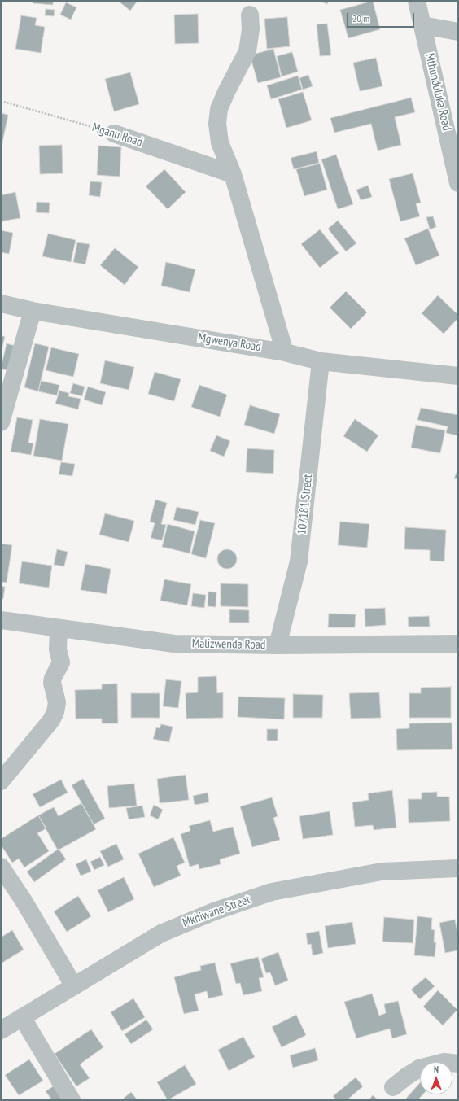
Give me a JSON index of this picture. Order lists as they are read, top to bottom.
{
  "streets": {
    "street": [
      "Mthunduluka Road",
      "Mganu Road",
      "Mgwenya Road",
      "107181 Street",
      "Malizwenda Road",
      "Mkhiwane Street"
    ]
  },
  "crossings": [
    ["Mgwenya Road", "107181 Street"],
    ["107181 Street", "Malizwenda Road"]
  ],
  "scale_bar": "20 m",
  "north": "top"
}
